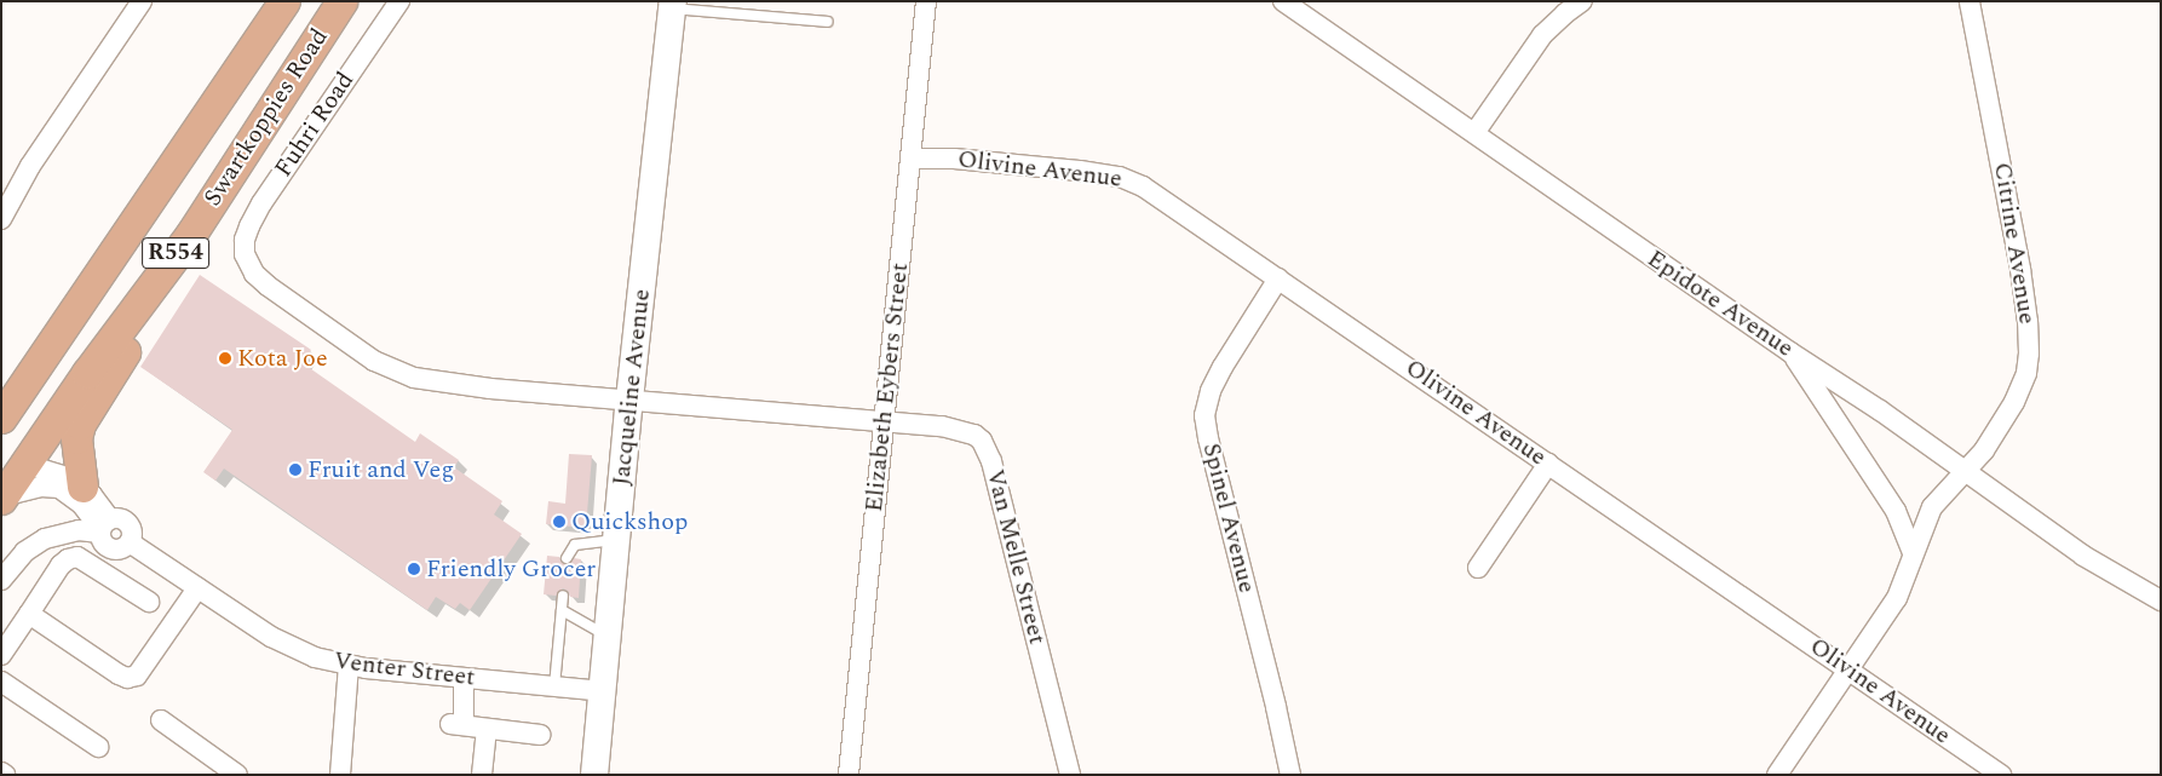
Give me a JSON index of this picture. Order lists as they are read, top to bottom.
{
  "streets": {
    "main road": ["Swartkoppies Road", "R554"],
    "street": [
      "Fuhri Road",
      "Olivine Avenue",
      "Citrine Avenue",
      "Epidote Avenue",
      "Jacqueline Avenue",
      "Elizabeth Eybers Street",
      "Spinel Avenue",
      "Van Melle Street",
      "Venter Street"
    ]
  },
  "crossings": [
    ["Fuhri Road", "Jacqueline Avenue"],
    ["Olivine Avenue", "Citrine Avenue"],
    ["Olivine Avenue", "Elizabeth Eybers Street"],
    ["Olivine Avenue", "Spinel Avenue"],
    ["Citrine Avenue", "Epidote Avenue"],
    ["Jacqueline Avenue", "Venter Street"],
    ["Elizabeth Eybers Street", "Van Melle Street"]
  ],
  "places": [
    "Kota Joe",
    "Fruit and Veg",
    "Quickshop",
    "Friendly Grocer"
  ]
}
